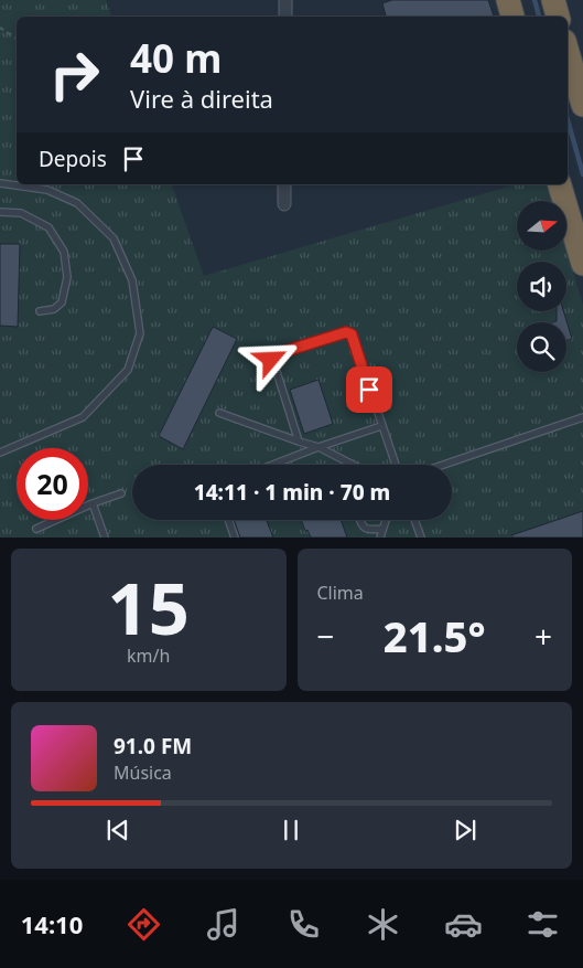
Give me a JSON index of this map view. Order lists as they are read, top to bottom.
{
  "north": "right",
  "page": {
    "turn": ["40 m", "Vire à direita"],
    "then": "Depois",
    "limit": "20",
    "trip": "14:11 · 1 min · 70 m",
    "tile": [
      ["15", "km/h"],
      "Clima"
    ],
    "heat": ["−", "21.5°", "+"],
    "song": ["91.0 FM", "Música"],
    "tabs": "14:10"
  }
}
